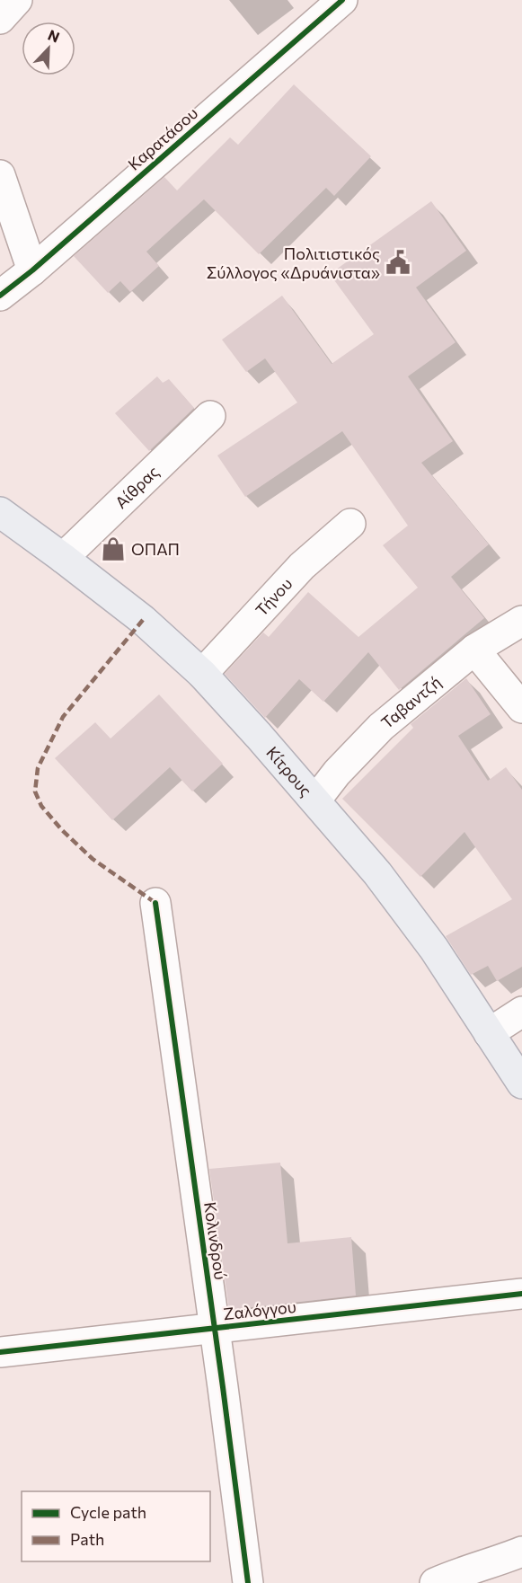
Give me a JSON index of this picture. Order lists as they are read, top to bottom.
{
  "streets": {
    "main road": ["Κίτρους"],
    "street": [
      "Καρατάσου",
      "Αίθρας",
      "Τήνου",
      "Ταβαντζή",
      "Κολινδρού",
      "Ζαλόγγου"
    ]
  },
  "crossings": [
    ["Αίθρας", "Κίτρους"],
    ["Τήνου", "Κίτρους"],
    ["Ταβαντζή", "Κίτρους"],
    ["Κολινδρού", "Ζαλόγγου"]
  ],
  "places": {
    "public building": ["Πολιτιστικός Σύλλογος «Δρυάνιστα»"],
    "shop": ["ΟΠΑΠ"]
  },
  "legend": ["Cycle path", "Path"],
  "north": "top right"
}
